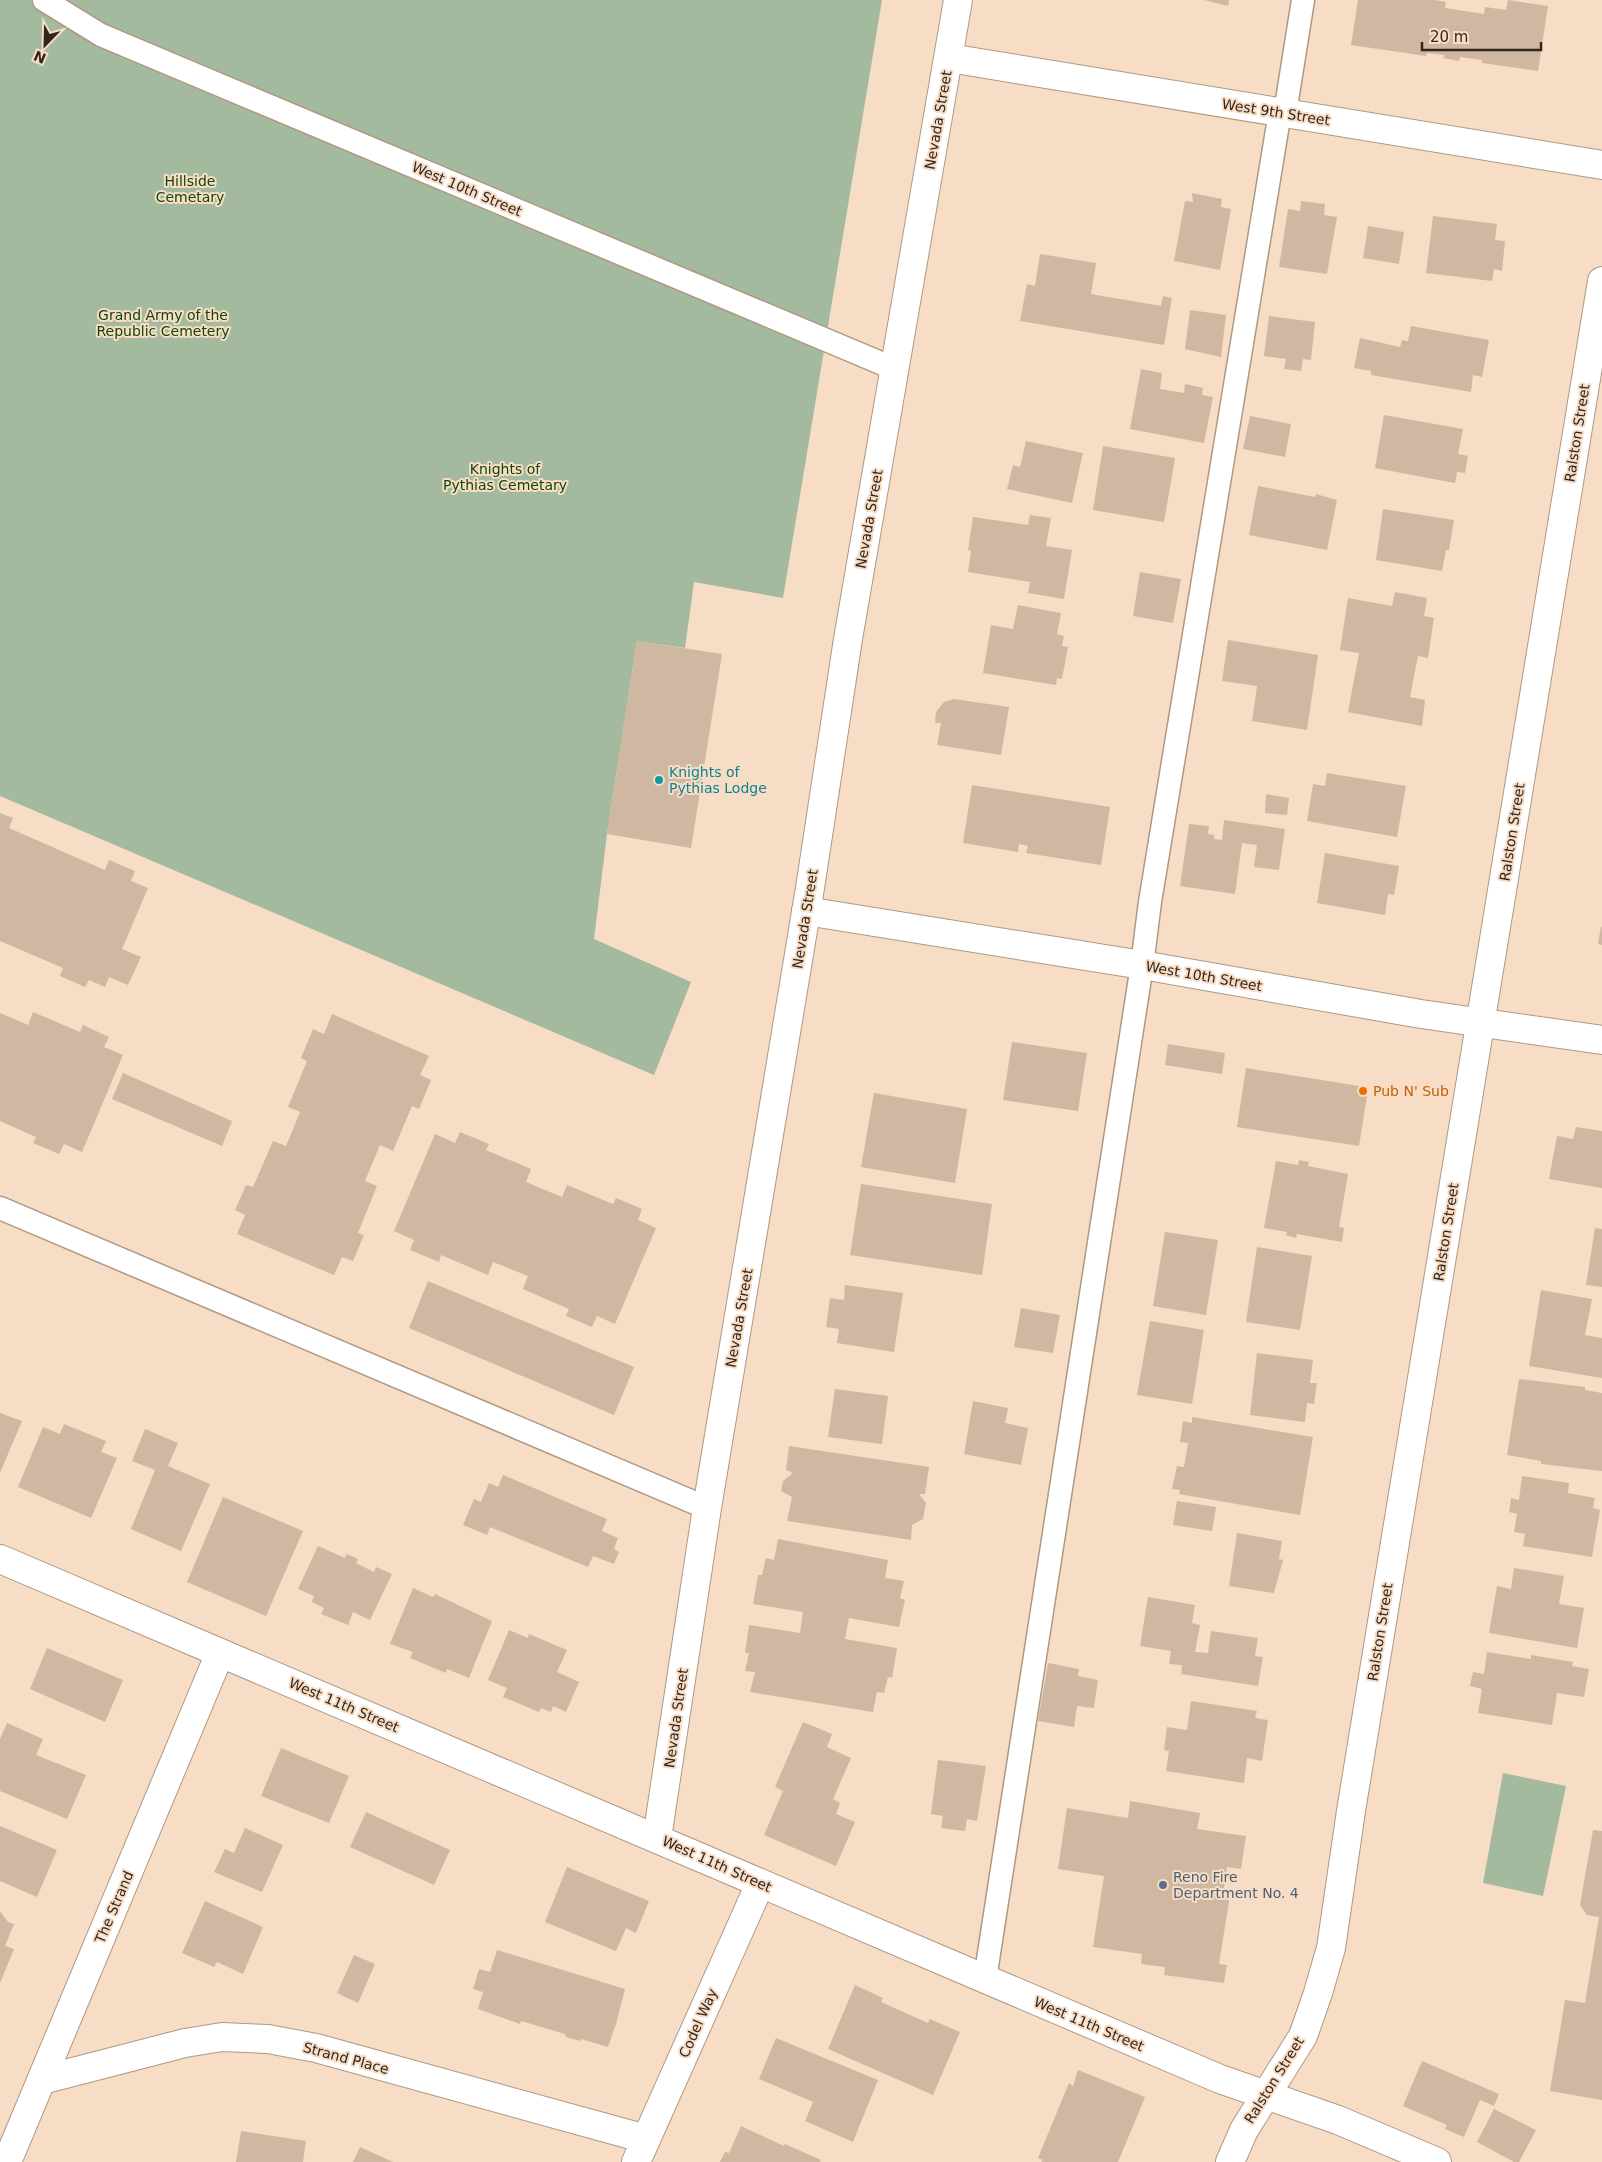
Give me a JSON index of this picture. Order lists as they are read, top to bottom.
{
  "streets": {
    "street": [
      "West 9th Street",
      "Nevada Street",
      "West 10th Street",
      "Ralston Street",
      "West 11th Street",
      "The Strand",
      "Codel Way",
      "Strand Place"
    ]
  },
  "crossings": [
    ["West 9th Street", "Nevada Street"],
    ["Nevada Street", "West 10th Street"],
    ["Nevada Street", "West 11th Street"],
    ["West 10th Street", "Ralston Street"],
    ["Ralston Street", "West 11th Street"],
    ["West 11th Street", "The Strand"],
    ["West 11th Street", "Codel Way"],
    ["The Strand", "Strand Place"],
    ["Codel Way", "Strand Place"]
  ],
  "parks": ["Hillside Cemetary", "Grand Army of the Republic Cemetery", "Knights of Pythias Cemetary"],
  "places": ["Knights of Pythias Lodge", "Pub N' Sub", "Reno Fire Department No. 4"],
  "scale_bar": "20 m",
  "north": "bottom left"
}
